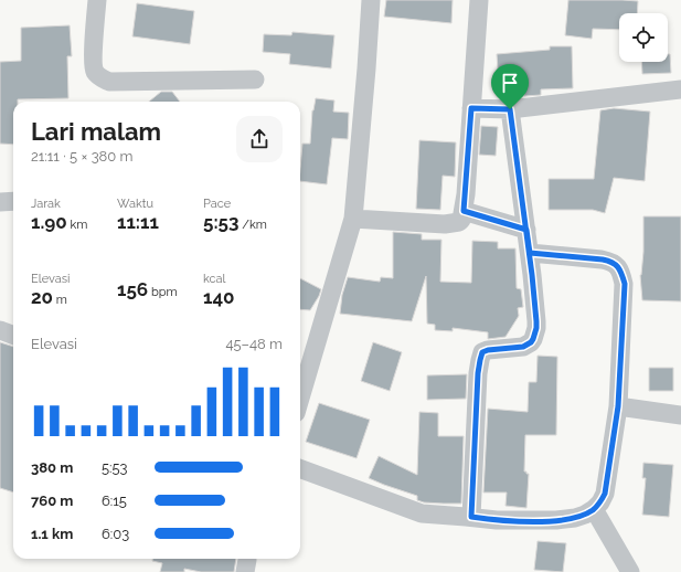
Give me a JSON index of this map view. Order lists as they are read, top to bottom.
{
  "page": {
    "heading": ["Lari malam", "21:11 · 5 × 380 m"],
    "stats": [
      ["Jarak", "1.90 km"],
      ["Waktu", "11:11"],
      ["Pace", "5:53 /km"],
      ["Elevasi", "20 m"],
      ["156 bpm"],
      ["kcal", "140"]
    ],
    "chart": ["Elevasi", "45–48 m"],
    "list": [
      {
        "name": "380 m",
        "note": "5:53"
      },
      {
        "name": "760 m",
        "note": "6:15"
      },
      {
        "name": "1.1 km",
        "note": "6:03"
      }
    ]
  }
}
